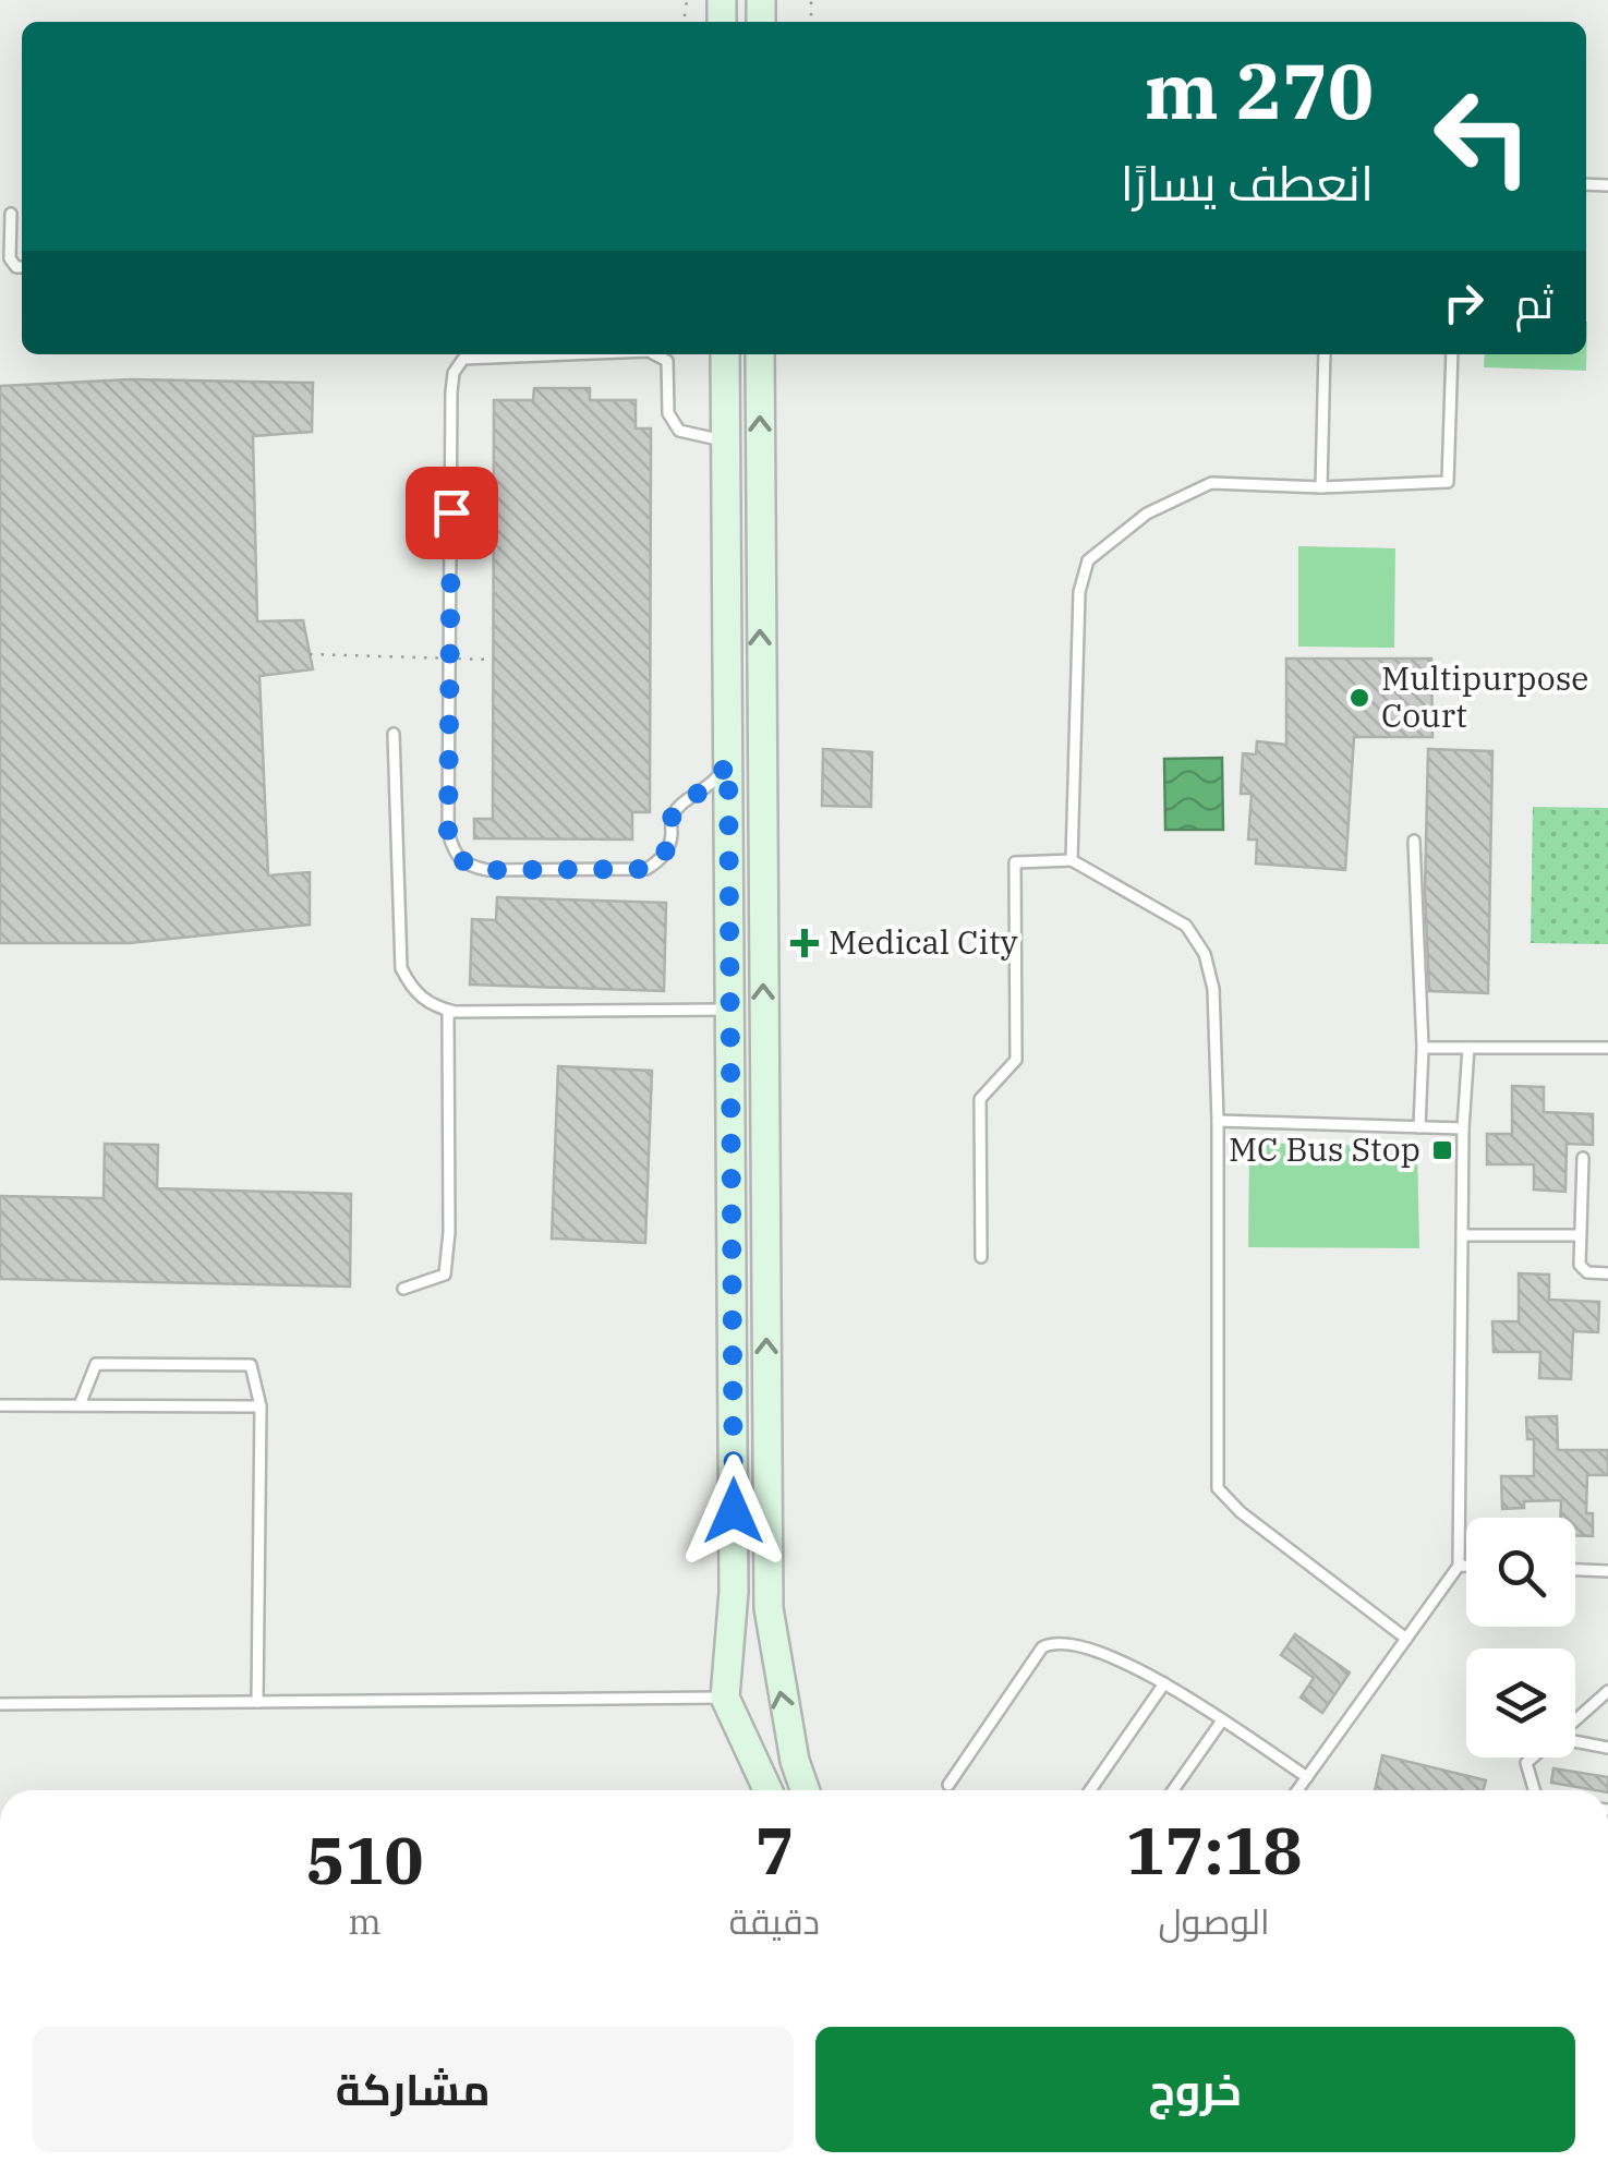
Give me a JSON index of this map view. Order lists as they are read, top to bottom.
{
  "places": {
    "other": ["Multipurpose Court"],
    "health": ["Medical City"],
    "transit": ["MC Bus Stop"]
  },
  "page": {
    "turn": ["270 m", "انعطف يسارًا"],
    "then": "ثم",
    "eta": [
      "17:18",
      "الوصول",
      "7",
      "دقيقة",
      "510",
      "m"
    ],
    "buttons": ["خروج", "مشاركة"]
  }
}
